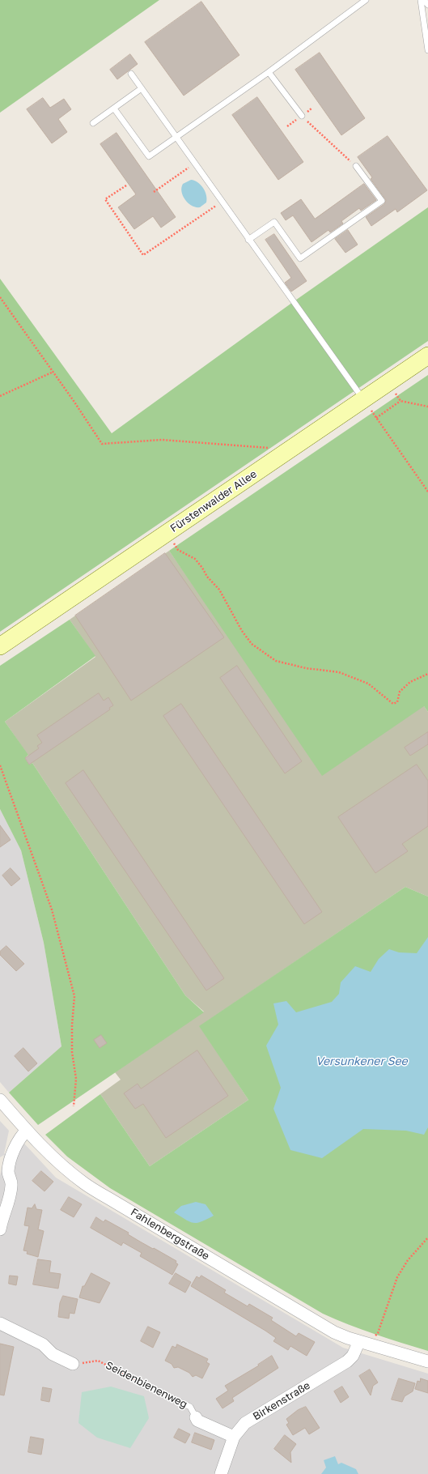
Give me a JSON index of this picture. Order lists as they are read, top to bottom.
{
  "streets": {
    "main road": ["Fürstenwalder Allee"],
    "street": ["Fahlenbergstraße", "Seidenbienenweg", "Birkenstraße"]
  },
  "crossings": [
    ["Fahlenbergstraße", "Birkenstraße"],
    ["Seidenbienenweg", "Birkenstraße"]
  ],
  "water": ["Versunkener See"]
}
